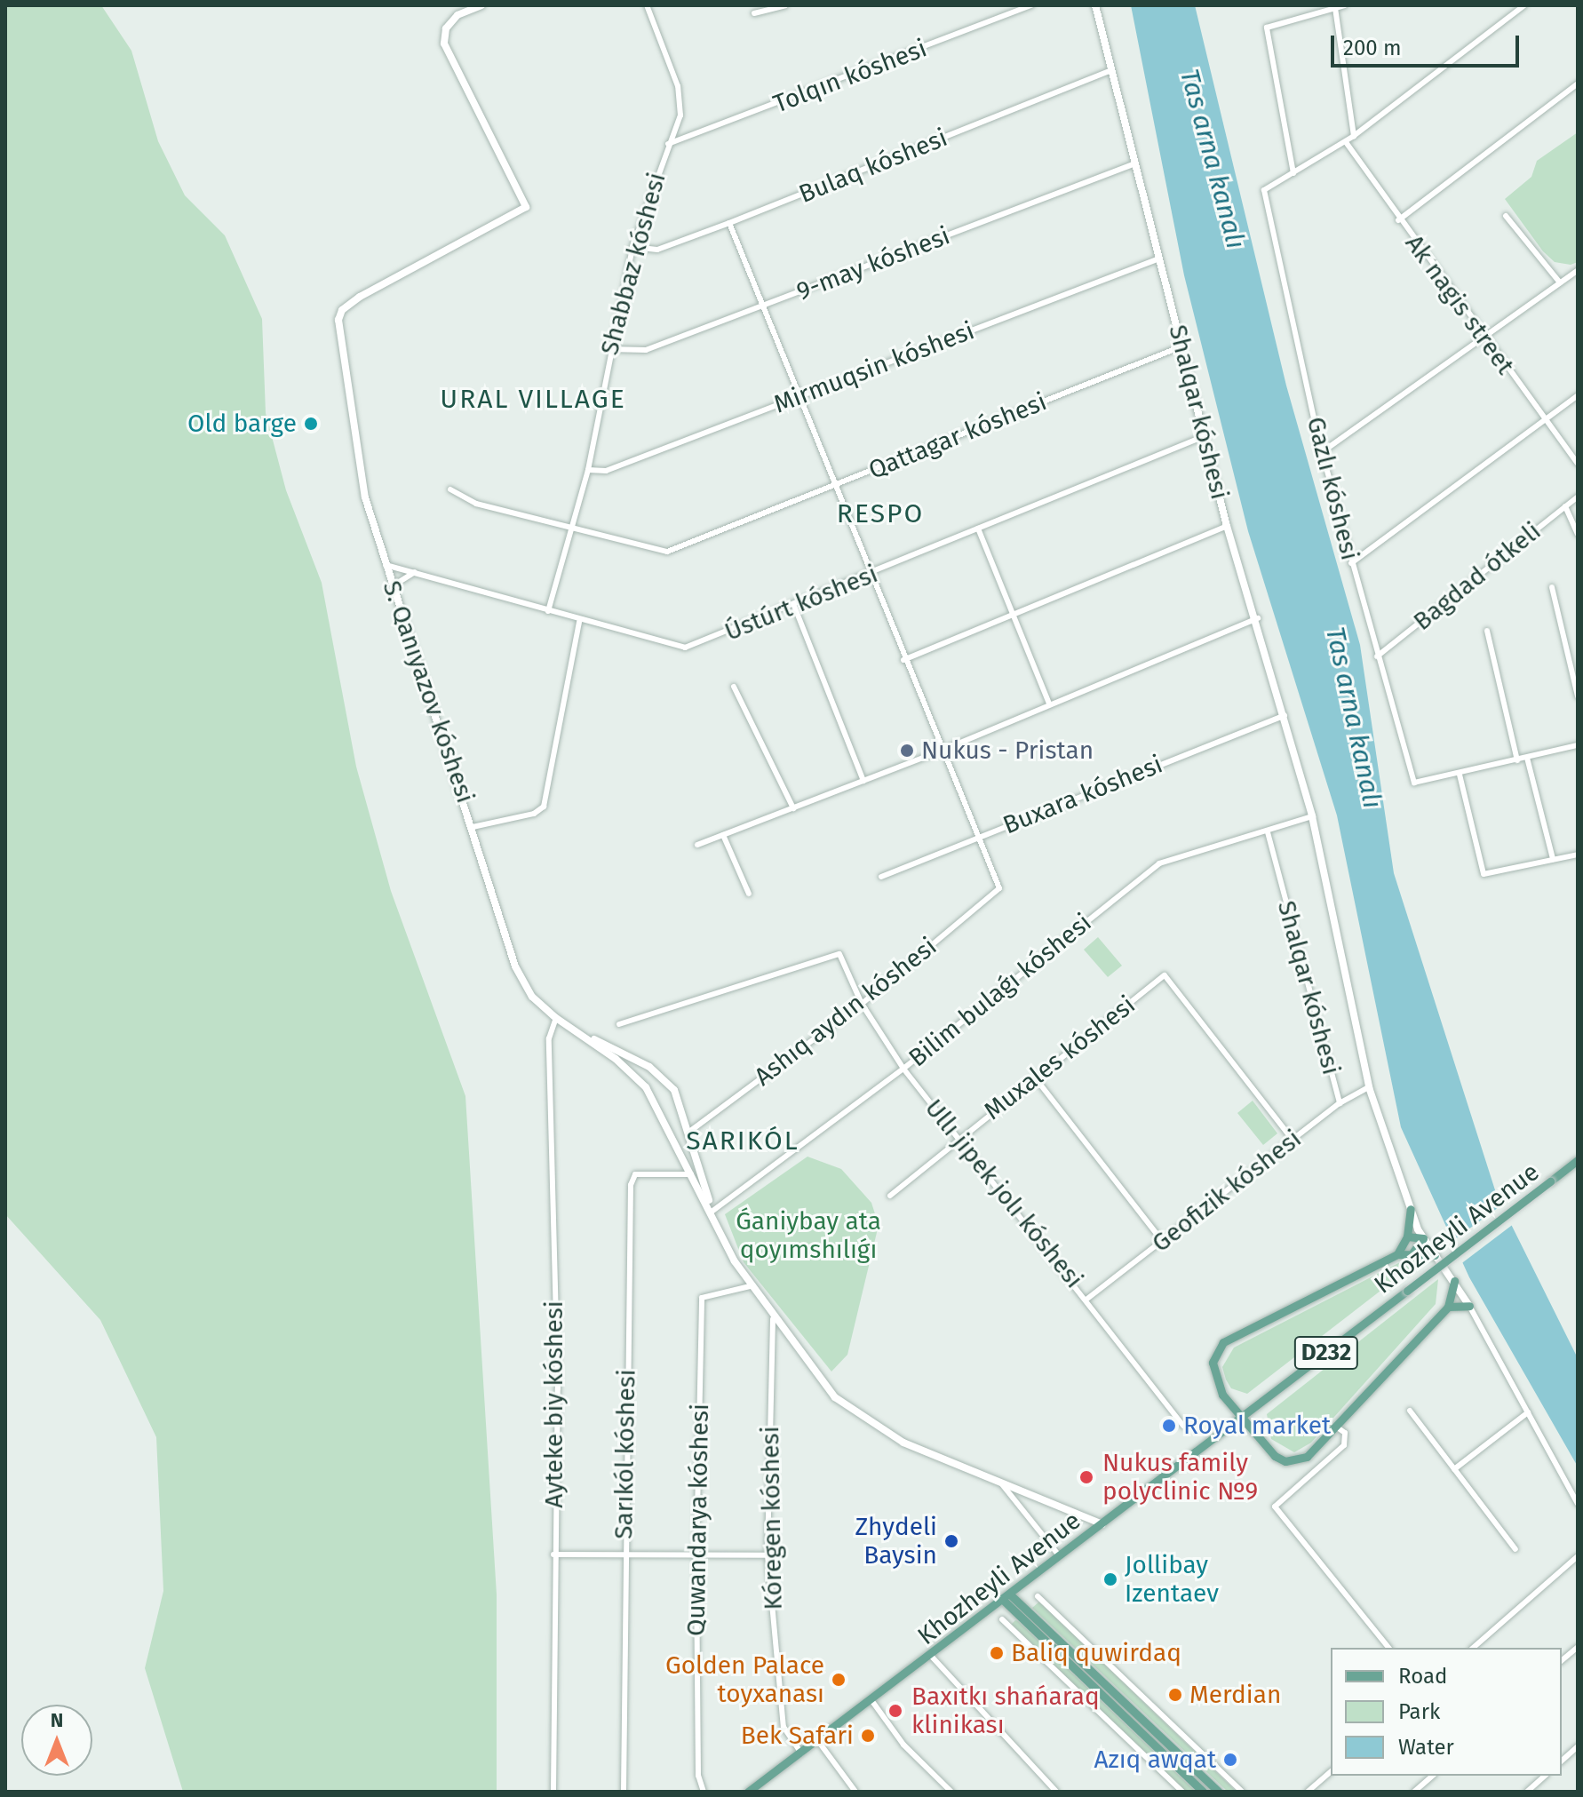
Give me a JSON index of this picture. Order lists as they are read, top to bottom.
{
  "streets": {
    "main road": ["Khozheyli Avenue", "D232"],
    "street": [
      "Tolqın kóshesi",
      "Bulaq kóshesi",
      "Shabbaz kóshesi",
      "9-may kóshesi",
      "Ak nagis street",
      "Mirmuqsin kóshesi",
      "Shalqar kóshesi",
      "Qattagar kóshesi",
      "Gazlı kóshesi",
      "Bagdad ótkeli",
      "Ústúrt kóshesi",
      "S. Qanıyazov kóshesi",
      "Buxara kóshesi",
      "Bilim bulaǵı kóshesi",
      "Ashıq aydın kóshesi",
      "Muxales kóshesi",
      "Geofizik kóshesi",
      "Ullı jipek jolı kóshesi",
      "Ayteke biy kóshesi",
      "Sarıkól kóshesi",
      "Kóregen kóshesi",
      "Quwandarya kóshesi"
    ]
  },
  "crossings": [
    ["Tolqın kóshesi", "Shabbaz kóshesi"],
    ["Bulaq kóshesi", "Shabbaz kóshesi"],
    ["Bulaq kóshesi", "Shalqar kóshesi"],
    ["Shabbaz kóshesi", "9-may kóshesi"],
    ["Shabbaz kóshesi", "Mirmuqsin kóshesi"],
    ["Shabbaz kóshesi", "Qattagar kóshesi"],
    ["Shabbaz kóshesi", "Ústúrt kóshesi"],
    ["9-may kóshesi", "Shalqar kóshesi"],
    ["Mirmuqsin kóshesi", "Shalqar kóshesi"],
    ["Shalqar kóshesi", "Qattagar kóshesi"],
    ["Shalqar kóshesi", "Ústúrt kóshesi"],
    ["Shalqar kóshesi", "Buxara kóshesi"],
    ["Shalqar kóshesi", "Bilim bulaǵı kóshesi"],
    ["Shalqar kóshesi", "Geofizik kóshesi"],
    ["Gazlı kóshesi", "Bagdad ótkeli"],
    ["Ústúrt kóshesi", "S. Qanıyazov kóshesi"],
    ["S. Qanıyazov kóshesi", "Bilim bulaǵı kóshesi"],
    ["S. Qanıyazov kóshesi", "Ashıq aydın kóshesi"],
    ["S. Qanıyazov kóshesi", "Khozheyli Avenue"],
    ["S. Qanıyazov kóshesi", "Ayteke biy kóshesi"],
    ["S. Qanıyazov kóshesi", "Sarıkól kóshesi"],
    ["S. Qanıyazov kóshesi", "Kóregen kóshesi"],
    ["S. Qanıyazov kóshesi", "Quwandarya kóshesi"],
    ["Buxara kóshesi", "Ashıq aydın kóshesi"],
    ["Bilim bulaǵı kóshesi", "Ullı jipek jolı kóshesi"],
    ["Ashıq aydın kóshesi", "Ullı jipek jolı kóshesi"],
    ["Muxales kóshesi", "Geofizik kóshesi"],
    ["Muxales kóshesi", "Ullı jipek jolı kóshesi"],
    ["Geofizik kóshesi", "Ullı jipek jolı kóshesi"],
    ["Khozheyli Avenue", "Kóregen kóshesi"]
  ],
  "districts": ["URAL VILLAGE", "RESPO", "SARIKÓL"],
  "water": ["Tas arna kanalı"],
  "parks": ["Ǵaniybay ata qoyımshılıǵı"],
  "places": [
    "Old barge",
    "Nukus - Pristan",
    "Royal market",
    "Nukus family polyclinic №9",
    "Zhydeli Baysin",
    "Jollibay Izentaev",
    "Baliq quwirdaq",
    "Golden Palace toyxanası",
    "Merdian",
    "Baxıtkı shańaraq klinikası",
    "Bek Safari",
    "Azıq awqat"
  ],
  "legend": ["Road", "Park", "Water"],
  "scale_bar": "200 m",
  "north": "top"
}
